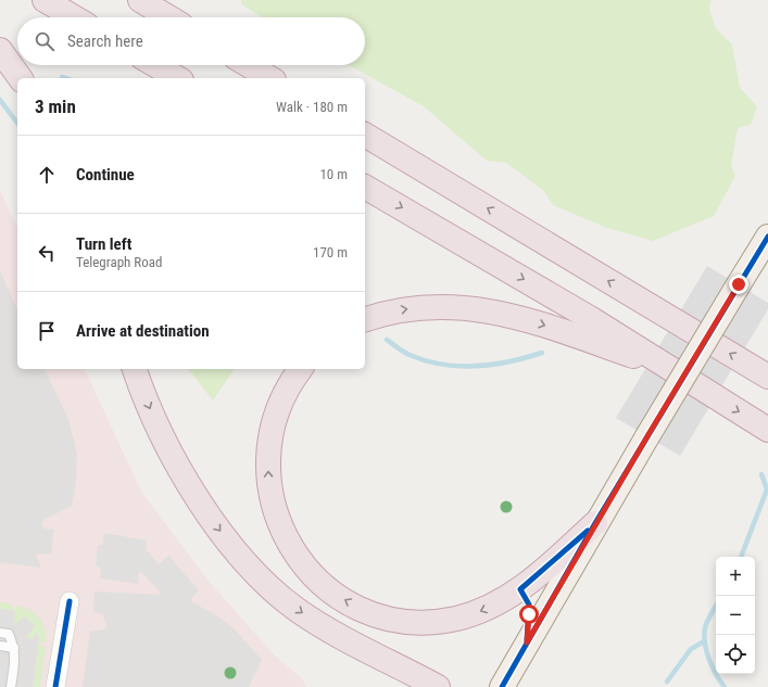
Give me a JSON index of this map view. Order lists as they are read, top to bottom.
{
  "page": {
    "search": "Search here",
    "heading": ["3 min", "Walk · 180 m"],
    "list": [
      ["Continue", "10 m"],
      ["Turn left", "Telegraph Road", "170 m"],
      "Arrive at destination"
    ],
    "map_buttons": ["+", "−"]
  }
}
